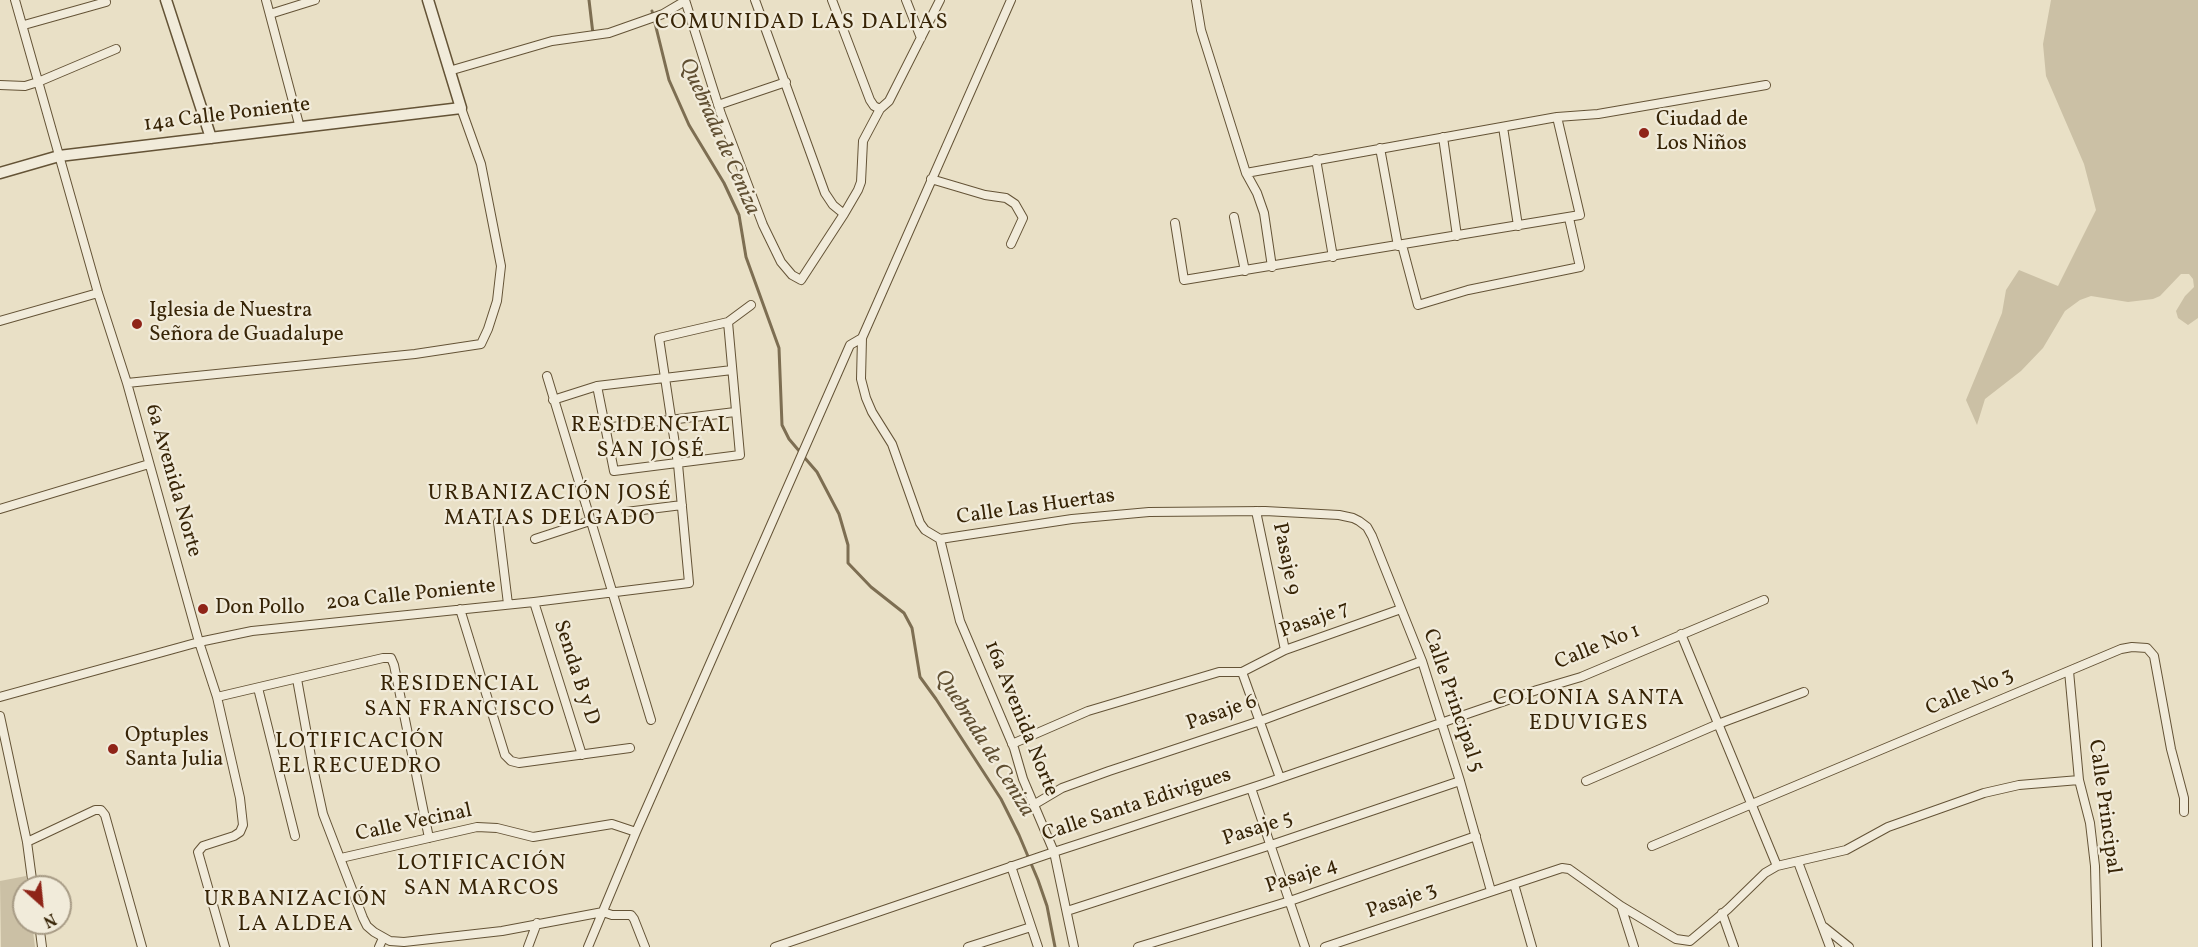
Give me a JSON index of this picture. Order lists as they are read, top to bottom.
{
  "streets": {
    "street": [
      "14a Calle Poniente",
      "6a Avenida Norte",
      "Calle Las Huertas",
      "Pasaje 9",
      "20a Calle Poniente",
      "Pasaje 7",
      "Calle No 1",
      "Senda B y D",
      "Calle No 3",
      "Calle Principal 5",
      "Pasaje 6",
      "16a Avenida Norte",
      "Calle Santa Edivigues",
      "Calle Principal",
      "Calle Vecinal",
      "Pasaje 5",
      "Pasaje 4",
      "Pasaje 3"
    ]
  },
  "crossings": [
    ["14a Calle Poniente", "6a Avenida Norte"],
    ["6a Avenida Norte", "20a Calle Poniente"],
    ["Calle Las Huertas", "Pasaje 9"],
    ["Calle Las Huertas", "Calle Principal 5"],
    ["Calle Las Huertas", "16a Avenida Norte"],
    ["Pasaje 9", "Pasaje 7"],
    ["20a Calle Poniente", "Senda B y D"],
    ["Pasaje 7", "Calle Principal 5"],
    ["Calle No 1", "Calle Principal 5"],
    ["Calle No 1", "Calle Santa Edivigues"],
    ["Calle No 3", "Calle Principal"],
    ["Calle Principal 5", "Pasaje 6"],
    ["Calle Principal 5", "Calle Santa Edivigues"],
    ["Calle Principal 5", "Pasaje 5"],
    ["Calle Principal 5", "Pasaje 4"],
    ["Calle Principal 5", "Pasaje 3"],
    ["Pasaje 6", "16a Avenida Norte"],
    ["16a Avenida Norte", "Calle Santa Edivigues"],
    ["16a Avenida Norte", "Pasaje 5"]
  ],
  "districts": [
    "COMUNIDAD LAS DALIAS",
    "RESIDENCIAL SAN JOSÉ",
    "URBANIZACIÓN JOSÉ MATIAS DELGADO",
    "RESIDENCIAL SAN FRANCISCO",
    "COLONIA SANTA EDUVIGES",
    "LOTIFICACIÓN EL RECUEDRO",
    "LOTIFICACIÓN SAN MARCOS",
    "URBANIZACIÓN LA ALDEA"
  ],
  "water": ["Quebrada de Ceniza"],
  "places": [
    "Ciudad de Los Niños",
    "Iglesia de Nuestra Señora de Guadalupe",
    "Don Pollo",
    "Optuples Santa Julia"
  ],
  "north": "bottom right"
}
